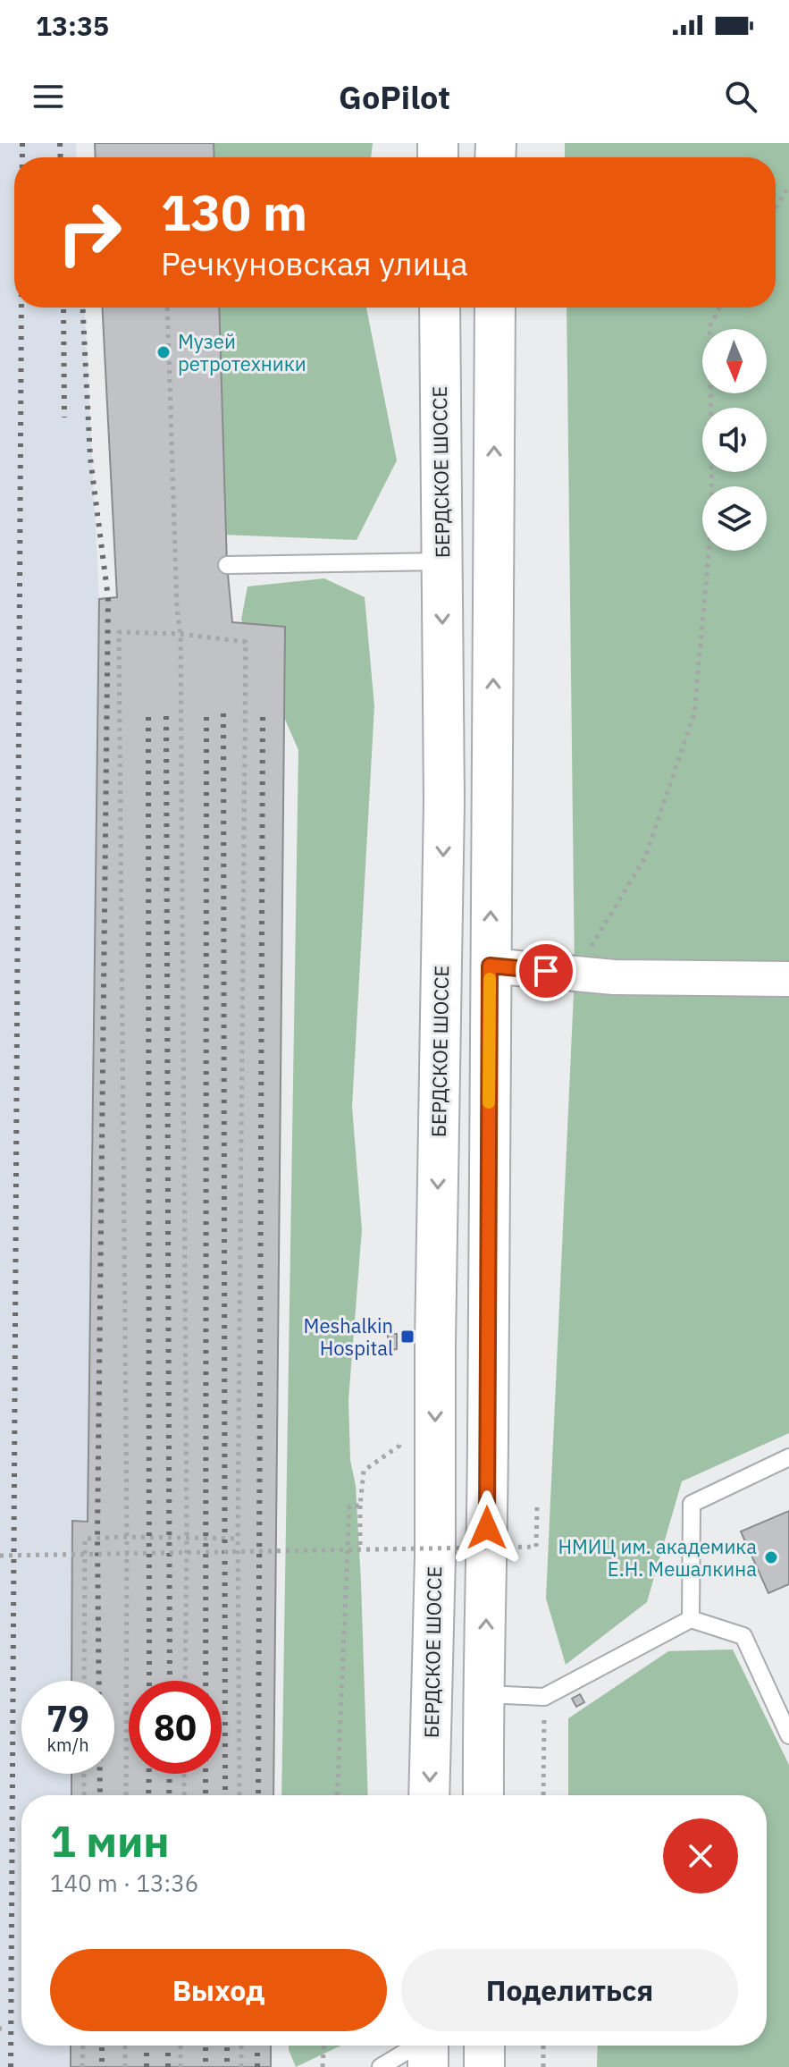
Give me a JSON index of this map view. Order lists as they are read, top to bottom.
{
  "streets": {
    "highway": ["БЕРДСКОЕ ШОССЕ"]
  },
  "places": {
    "other": ["Музей ретротехники", "НМИЦ им. академика Е.Н. Мешалкина"],
    "transit": ["Meshalkin Hospital"]
  },
  "north": "bottom",
  "page": {
    "status": "13:35",
    "header": "GoPilot",
    "turn": ["130 m", "Речкуновская улица"],
    "speed": "79 km/h",
    "limit": "80",
    "heading": ["1 мин", "140 m · 13:36"],
    "buttons": ["Выход", "Поделиться"]
  }
}
